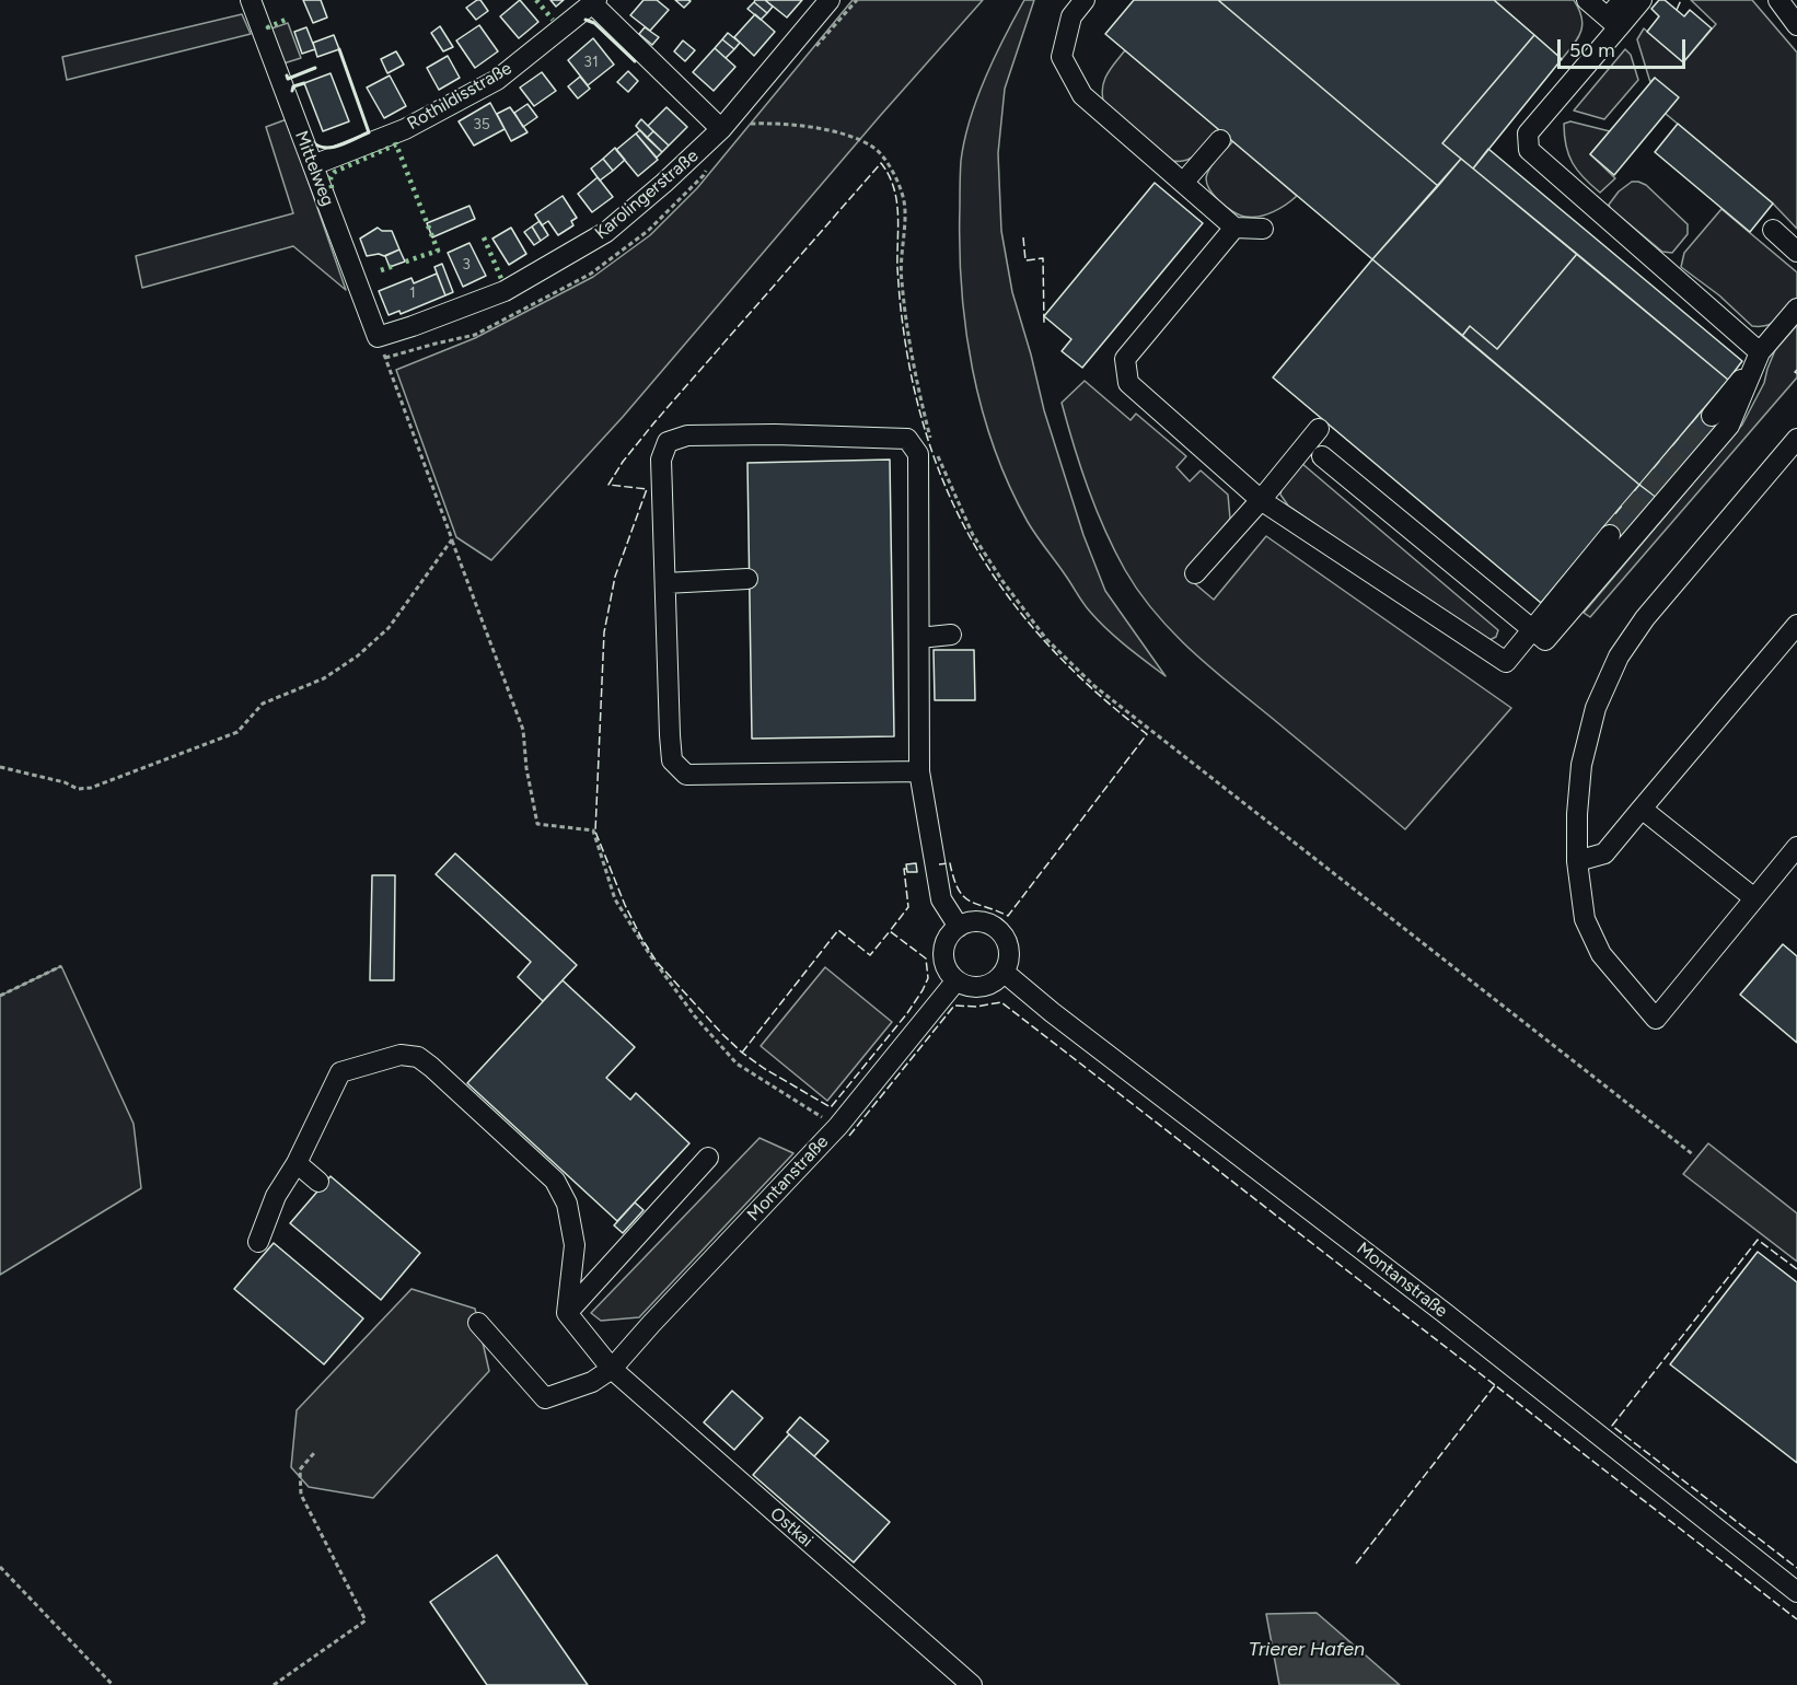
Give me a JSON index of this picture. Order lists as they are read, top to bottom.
{
  "streets": {
    "street": [
      "Rothildisstraße",
      "Mittelweg",
      "Karolingerstraße",
      "Montanstraße",
      "Ostkai"
    ]
  },
  "crossings": [
    ["Rothildisstraße", "Mittelweg"],
    ["Rothildisstraße", "Karolingerstraße"],
    ["Mittelweg", "Karolingerstraße"],
    ["Montanstraße", "Ostkai"]
  ],
  "water": ["Trierer Hafen"],
  "house_numbers": [
    "31",
    "35",
    "3",
    "1"
  ],
  "scale_bar": "50 m"
}
